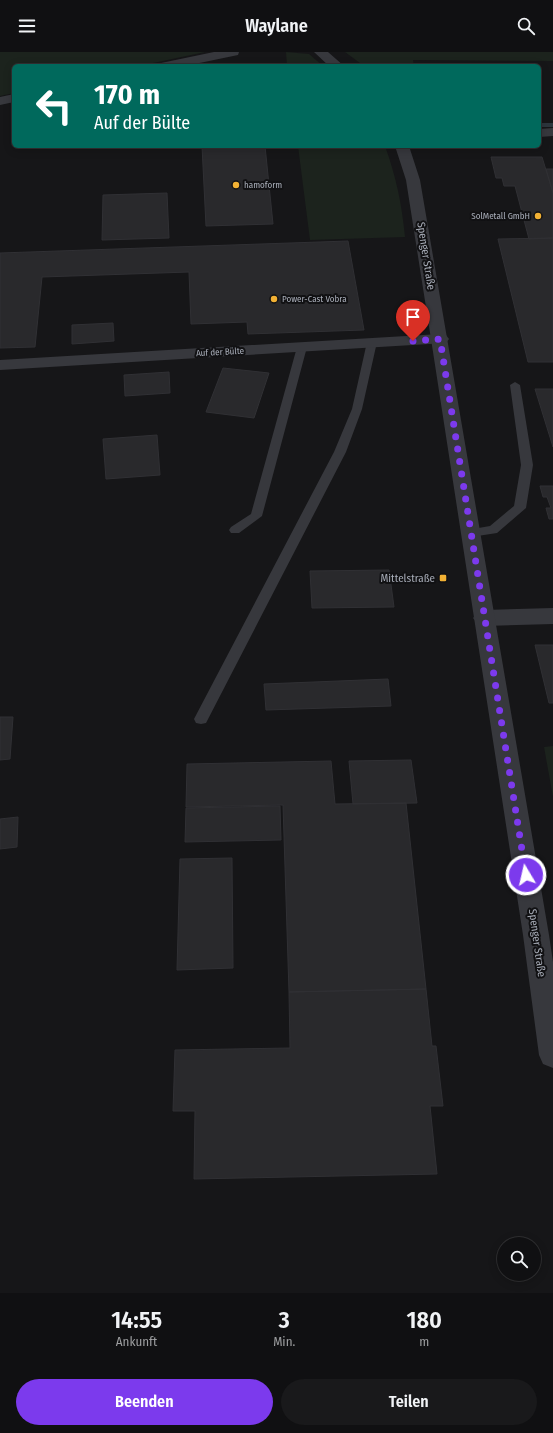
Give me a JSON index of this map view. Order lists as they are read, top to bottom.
{
  "streets": {
    "street": ["Spenger Straße", "Auf der Bülte"]
  },
  "crossings": [
    ["Spenger Straße", "Auf der Bülte"]
  ],
  "places": {
    "other": ["hamoform", "SolMetall GmbH", "Power-Cast Vobra"],
    "transit": ["Mittelstraße"]
  },
  "page": {
    "header": "Waylane",
    "turn": ["170 m", "Auf der Bülte"],
    "eta": [
      "14:55",
      "Ankunft",
      "3",
      "Min.",
      "180",
      "m"
    ],
    "buttons": ["Beenden", "Teilen"]
  }
}
